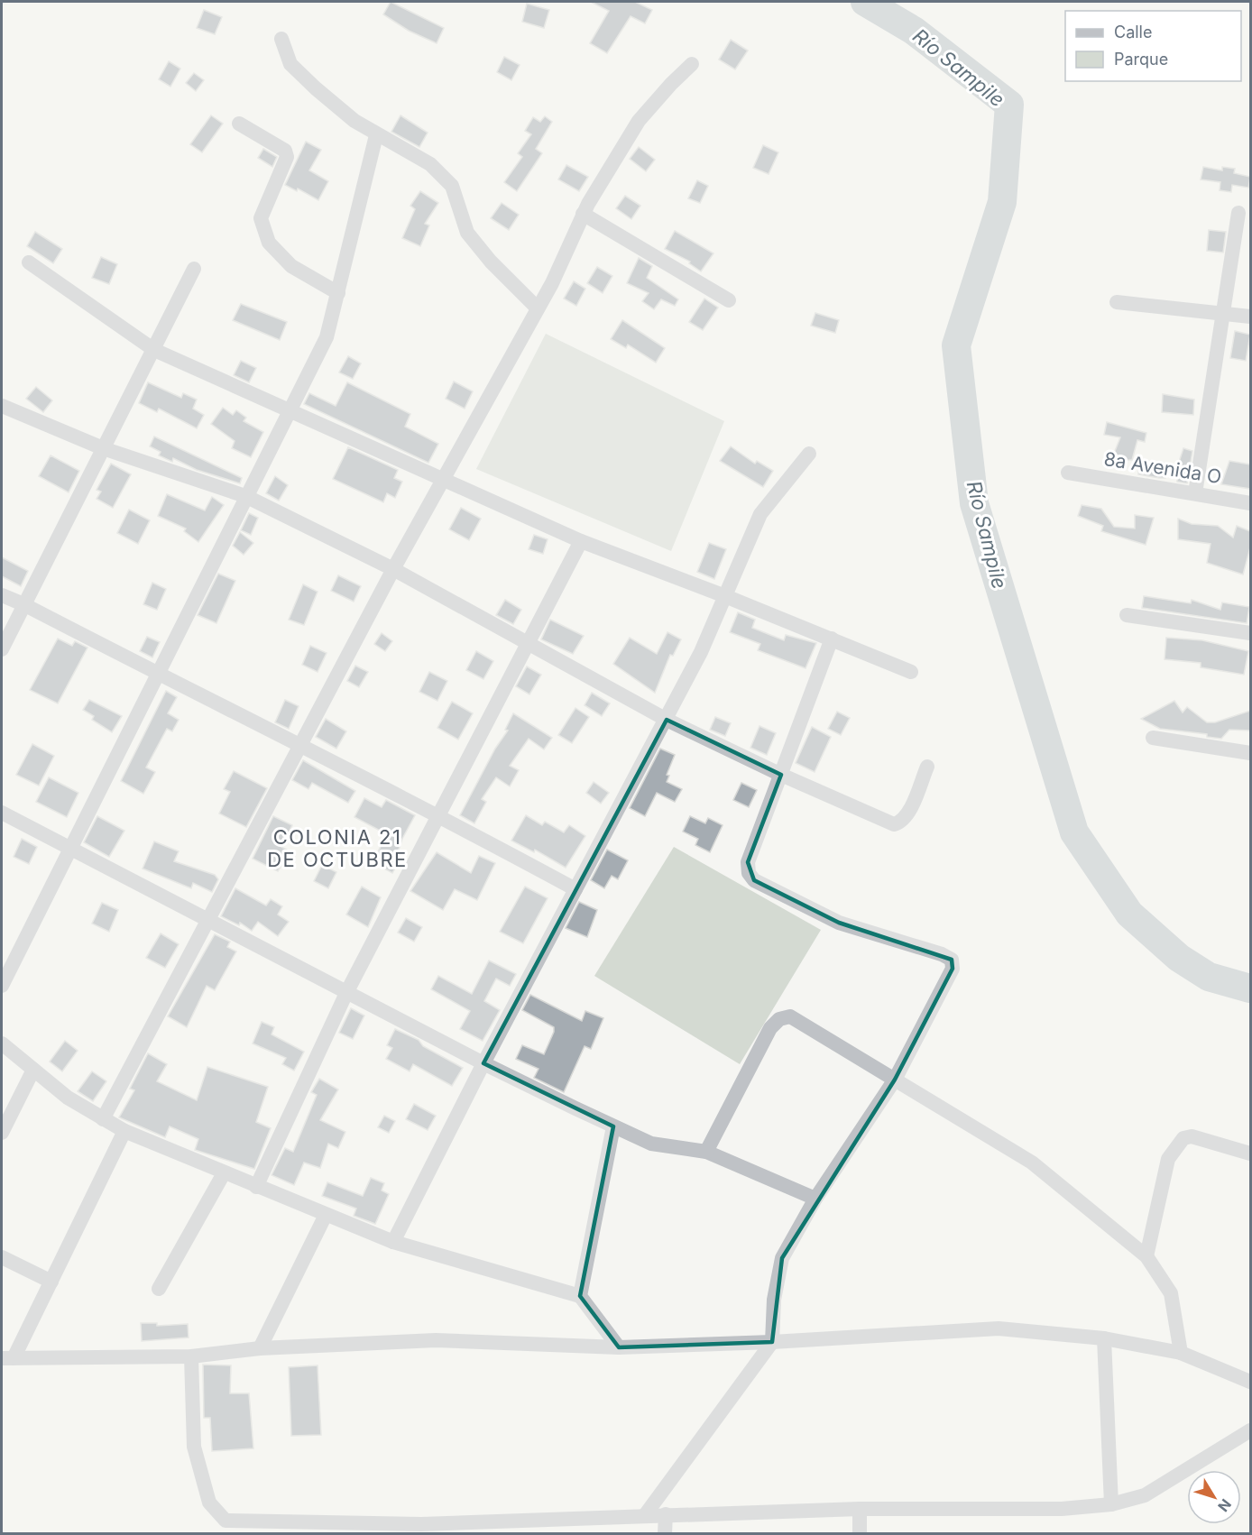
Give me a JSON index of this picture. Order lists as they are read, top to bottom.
{
  "streets": {
    "street": ["8a Avenida O"]
  },
  "districts": ["COLONIA 21 DE OCTUBRE"],
  "water": ["Río Sampile"],
  "legend": ["Calle", "Parque"],
  "north": "bottom right"
}
